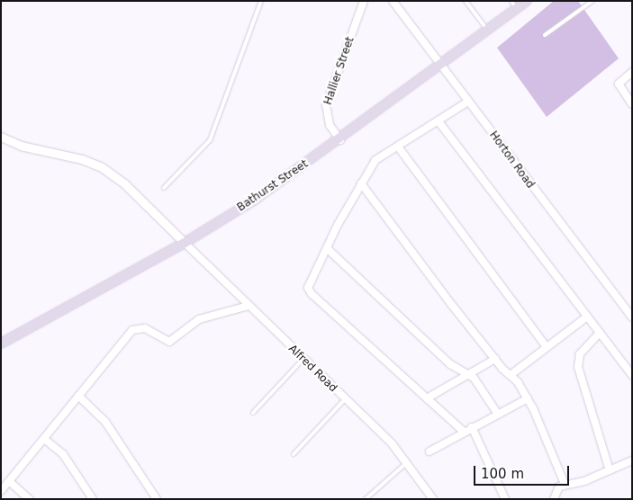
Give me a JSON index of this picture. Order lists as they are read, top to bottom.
{
  "streets": {
    "main road": ["Bathurst Street"],
    "street": ["Hallier Street", "Horton Road", "Alfred Road"]
  },
  "crossings": [
    ["Hallier Street", "Bathurst Street"],
    ["Horton Road", "Bathurst Street"],
    ["Bathurst Street", "Alfred Road"]
  ],
  "scale_bar": "100 m"
}
